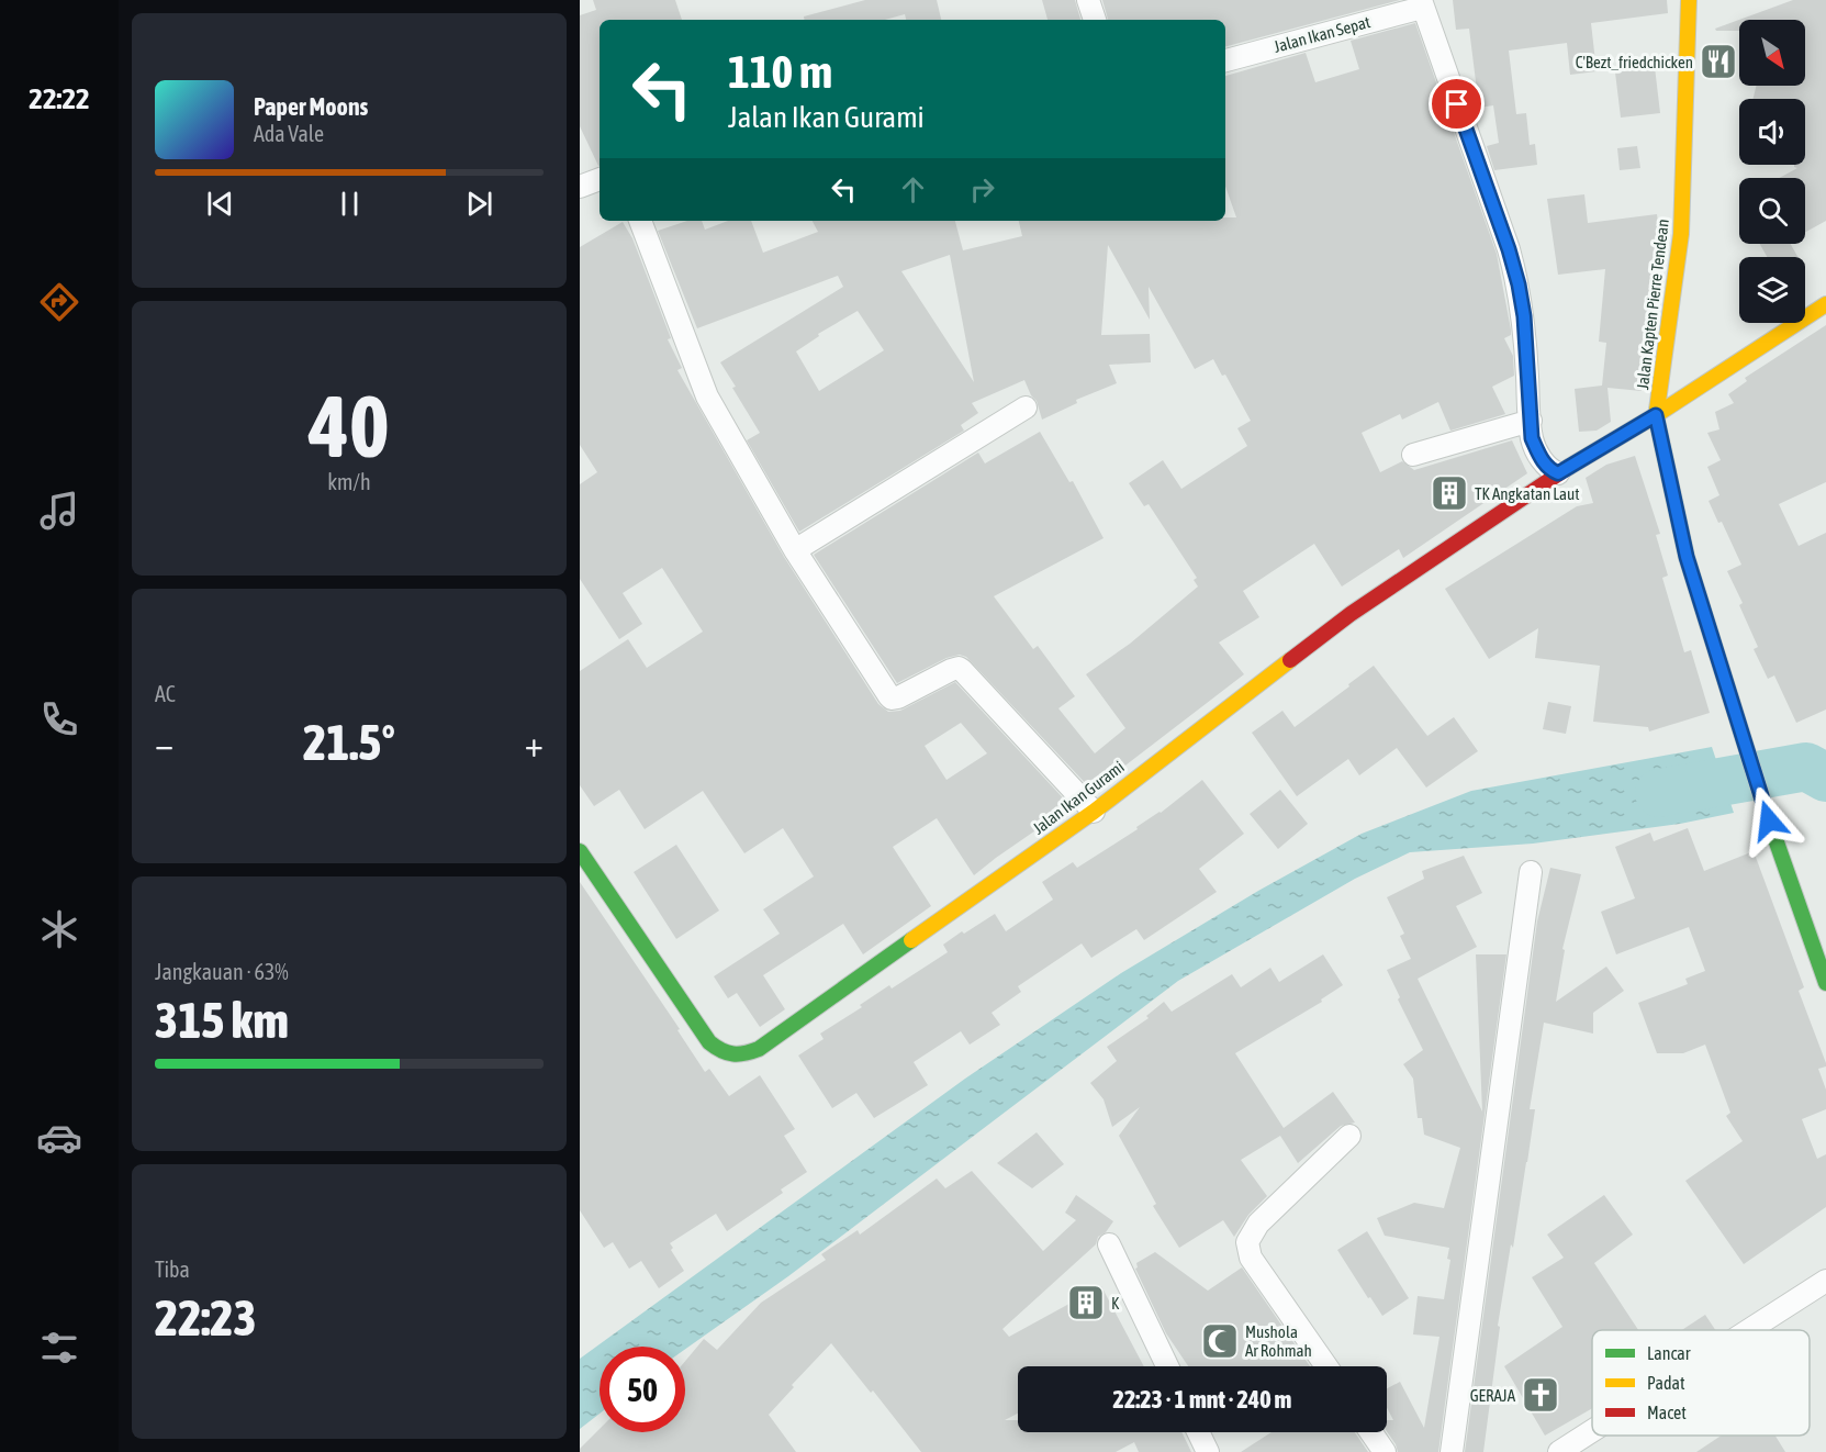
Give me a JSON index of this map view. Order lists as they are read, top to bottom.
{
  "streets": {
    "main road": ["Jalan Kapten Pierre Tendean", "Jalan Ikan Gurami"],
    "street": ["Jalan Ikan Sepat"]
  },
  "crossings": [
    ["Jalan Kapten Pierre Tendean", "Jalan Ikan Gurami"]
  ],
  "places": {
    "restaurant": ["C'Bezt_friedchicken"],
    "building": ["TK Angkatan Laut", "K"],
    "mosque": ["Mushola Ar Rohmah"],
    "church": ["GERAJA"]
  },
  "legend": ["Lancar", "Padat", "Macet"],
  "north": "bottom right",
  "page": {
    "tabs": "22:22",
    "turn": ["110 m", "Jalan Ikan Gurami"],
    "song": ["Paper Moons", "Ada Vale"],
    "tile": [
      ["40", "km/h"],
      "AC",
      ["Jangkauan · 63%", "315 km"],
      ["Tiba", "22:23"]
    ],
    "heat": ["−", "21.5°", "+"],
    "limit": "50",
    "trip": "22:23 · 1 mnt · 240 m"
  }
}
